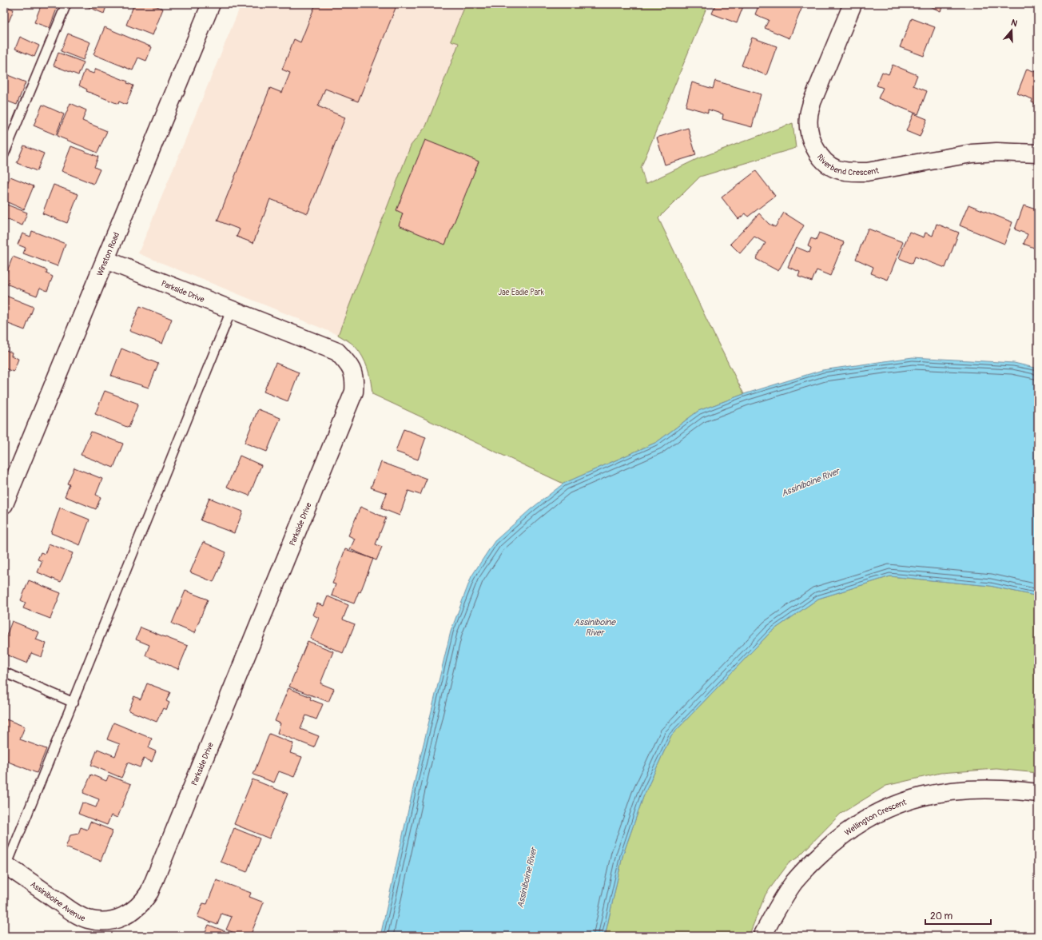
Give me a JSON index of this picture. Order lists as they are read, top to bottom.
{
  "streets": {
    "street": [
      "Riverbend Crescent",
      "Winston Road",
      "Parkside Drive",
      "Wellington Crescent",
      "Assiniboine Avenue"
    ]
  },
  "crossings": [
    ["Winston Road", "Parkside Drive"],
    ["Parkside Drive", "Assiniboine Avenue"]
  ],
  "water": ["Assiniboine River"],
  "parks": ["Jae Eadie Park"],
  "scale_bar": "20 m",
  "north": "top"
}
